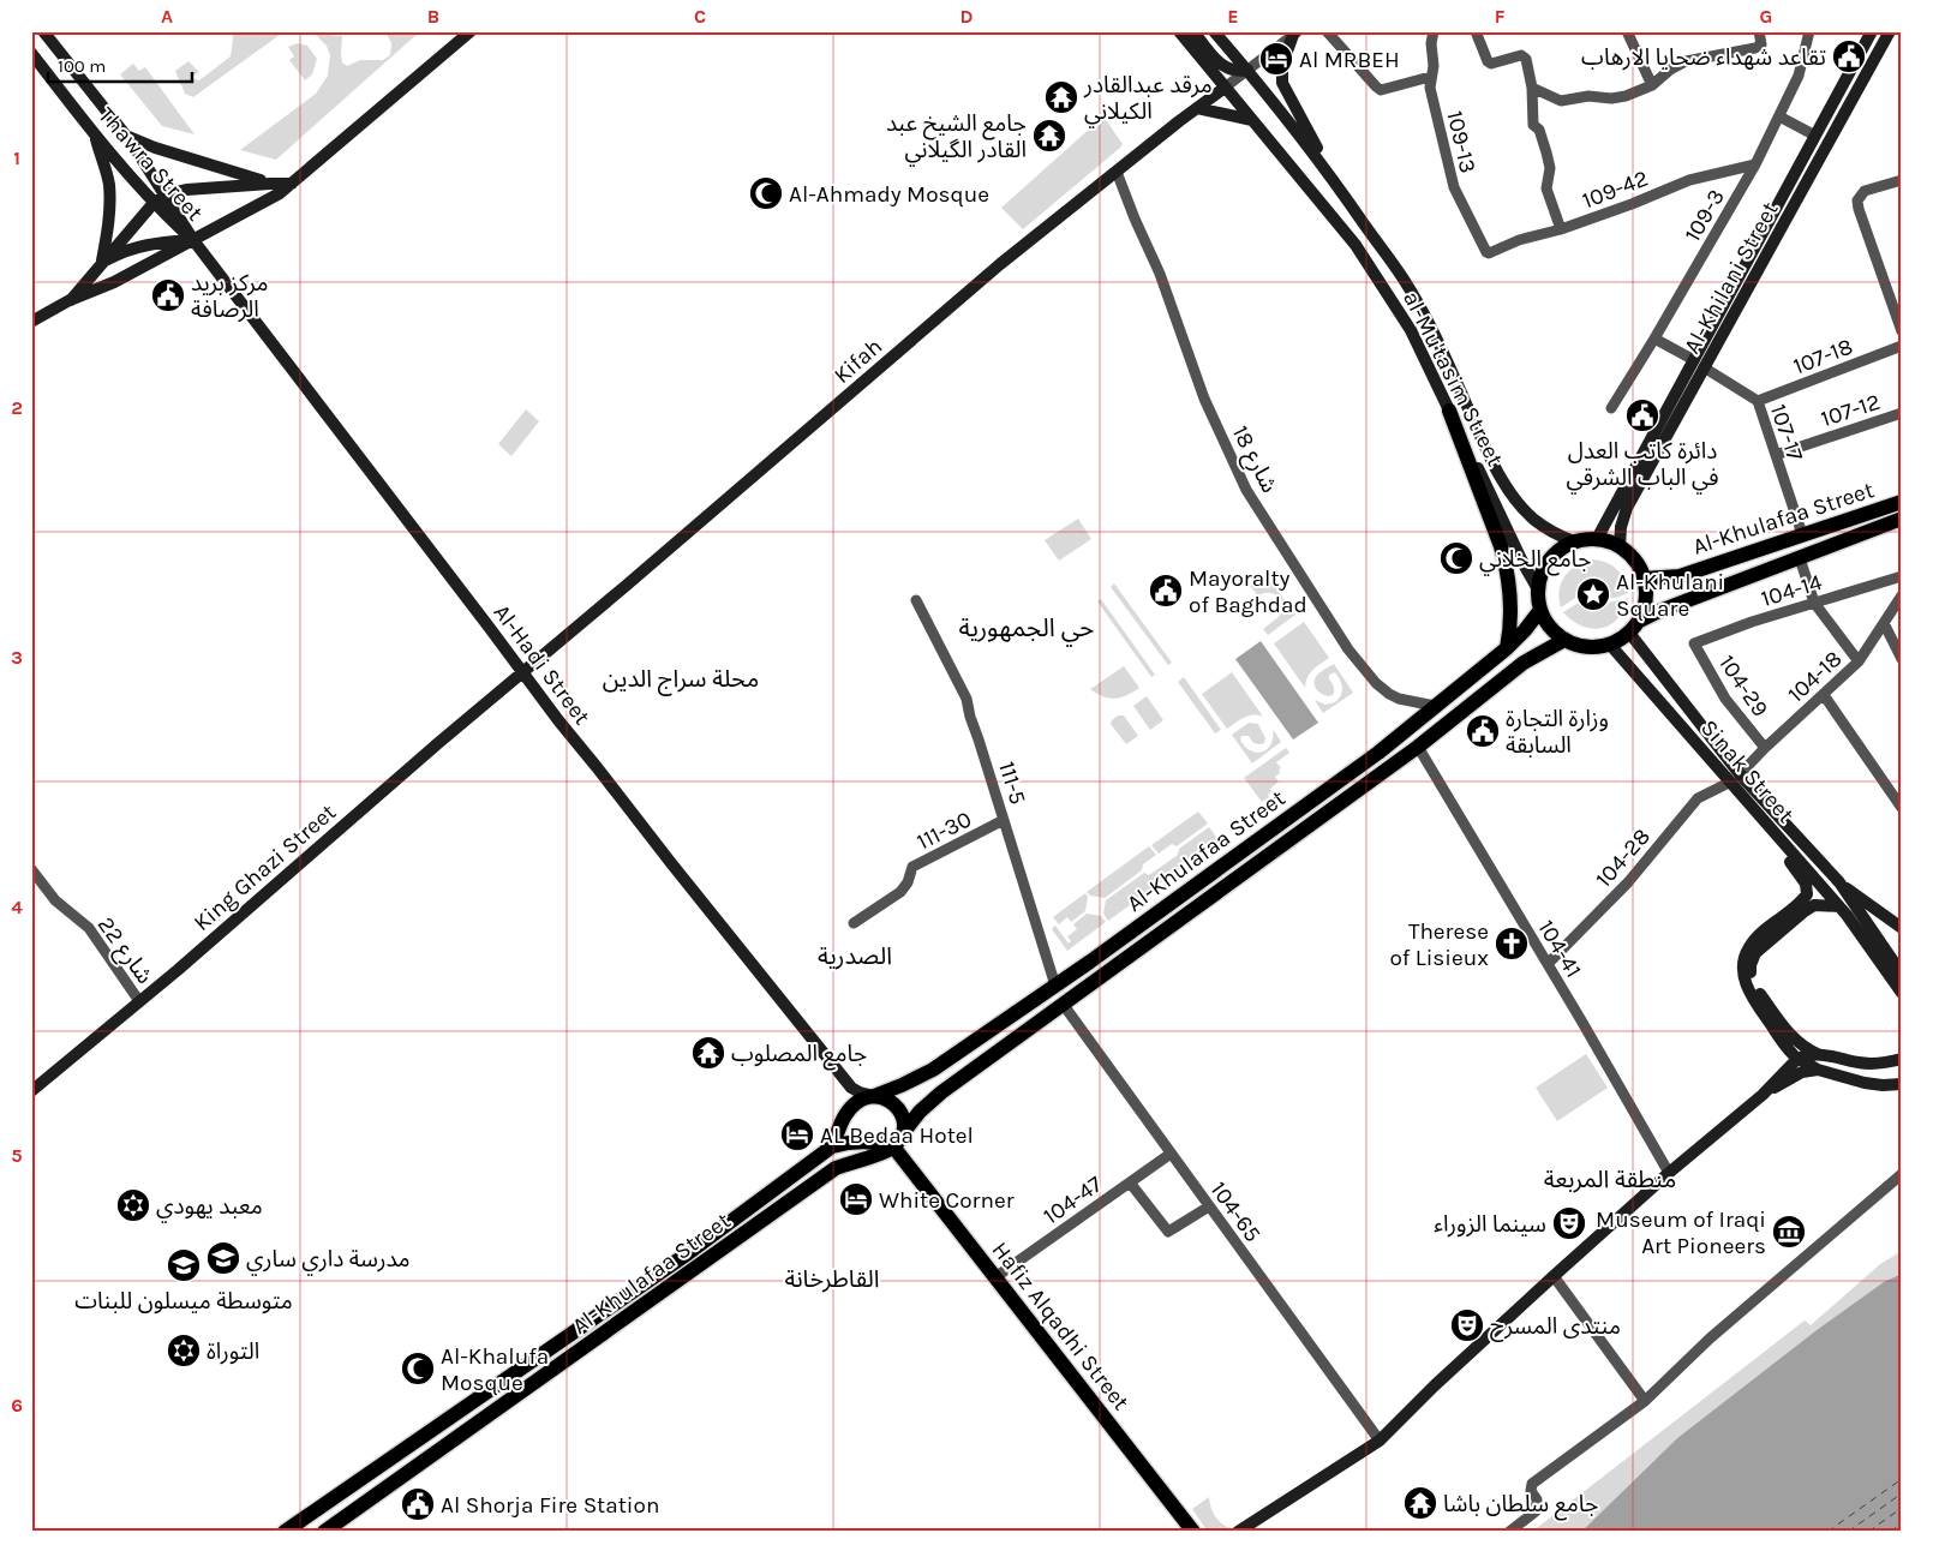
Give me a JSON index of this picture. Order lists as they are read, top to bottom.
{
  "streets": {
    "main road": [
      "Thawra Street",
      "Al-Khilani Street",
      "Kifah",
      "al-Mu'tasim Street",
      "Al-Khulafaa Street",
      "Al-Hadi Street",
      "Sinak Street",
      "King Ghazi Street",
      "Hafiz Alqadhi Street"
    ],
    "street": [
      "109-13",
      "109-42",
      "109-3",
      "107-18",
      "107-12",
      "107-17",
      "شارع 18",
      "104-14",
      "104-18",
      "104-29",
      "111-5",
      "111-30",
      "104-28",
      "104-41",
      "شارع 22",
      "104-47",
      "104-65"
    ]
  },
  "crossings": [
    ["109-13", "109-42"],
    ["Thawra Street", "Al-Hadi Street"],
    ["109-42", "109-3"],
    ["109-3", "107-17"],
    ["Al-Khilani Street", "al-Mu'tasim Street"],
    ["Al-Khilani Street", "107-17"],
    ["Al-Khilani Street", "Al-Khulafaa Street"],
    ["Al-Khilani Street", "Sinak Street"],
    ["107-18", "107-17"],
    ["Kifah", "al-Mu'tasim Street"],
    ["Kifah", "شارع 18"],
    ["Kifah", "Al-Hadi Street"],
    ["Kifah", "King Ghazi Street"],
    ["al-Mu'tasim Street", "Al-Khulafaa Street"],
    ["al-Mu'tasim Street", "Sinak Street"],
    ["107-12", "107-17"],
    ["107-17", "Al-Khulafaa Street"],
    ["شارع 18", "Al-Khulafaa Street"],
    ["Al-Khulafaa Street", "Al-Hadi Street"],
    ["Al-Khulafaa Street", "Sinak Street"],
    ["Al-Khulafaa Street", "111-5"],
    ["Al-Khulafaa Street", "104-41"],
    ["Al-Khulafaa Street", "104-65"],
    ["Al-Khulafaa Street", "Hafiz Alqadhi Street"],
    ["104-14", "104-29"],
    ["Al-Hadi Street", "King Ghazi Street"],
    ["104-18", "104-29"],
    ["104-18", "Sinak Street"],
    ["Sinak Street", "104-28"],
    ["111-5", "111-30"],
    ["104-28", "104-41"],
    ["King Ghazi Street", "شارع 22"],
    ["104-47", "104-65"],
    ["104-47", "Hafiz Alqadhi Street"]
  ],
  "districts": [
    "حي الجمهورية",
    "محلة سراج الدين",
    "الصدرية",
    "منطقة المربعة",
    "القاطرخانة"
  ],
  "places": {
    "public building": [
      "تقاعد شهداء ضحايا الارهاب",
      "مركز بريد الرصافة",
      "دائرة كاتب العدل في الباب الشرقي",
      "Mayoralty of Baghdad",
      "وزارة التجارة السابقة",
      "Al Shorja Fire Station"
    ],
    "hotel": ["Al MRBEH", "AL Bedaa Hotel", "White Corner"],
    "temple": [
      "مرقد عبدالقادر الكيلاني",
      "جامع الشيخ عبد القادر الگيلاني",
      "جامع المصلوب",
      "جامع سلطان باشا"
    ],
    "mosque": ["Al-Ahmady Mosque", "جامع الخلاني", "Al-Khalufa Mosque"],
    "place": ["Al-Khulani Square"],
    "church": ["Therese of Lisieux"],
    "synagogue": ["معبد يهودي", "التوراة"],
    "theatre": ["سينما الزوراء", "منتدى المسرح"],
    "museum": ["Museum of Iraqi Art Pioneers"],
    "school or university": ["مدرسة داري ساري", "متوسطة ميسلون للبنات"]
  },
  "scale_bar": "100 m",
  "grid": {
    "columns": [
      "A",
      "B",
      "C",
      "D",
      "E",
      "F",
      "G"
    ],
    "rows": [
      "1",
      "2",
      "3",
      "4",
      "5",
      "6"
    ]
  }
}
